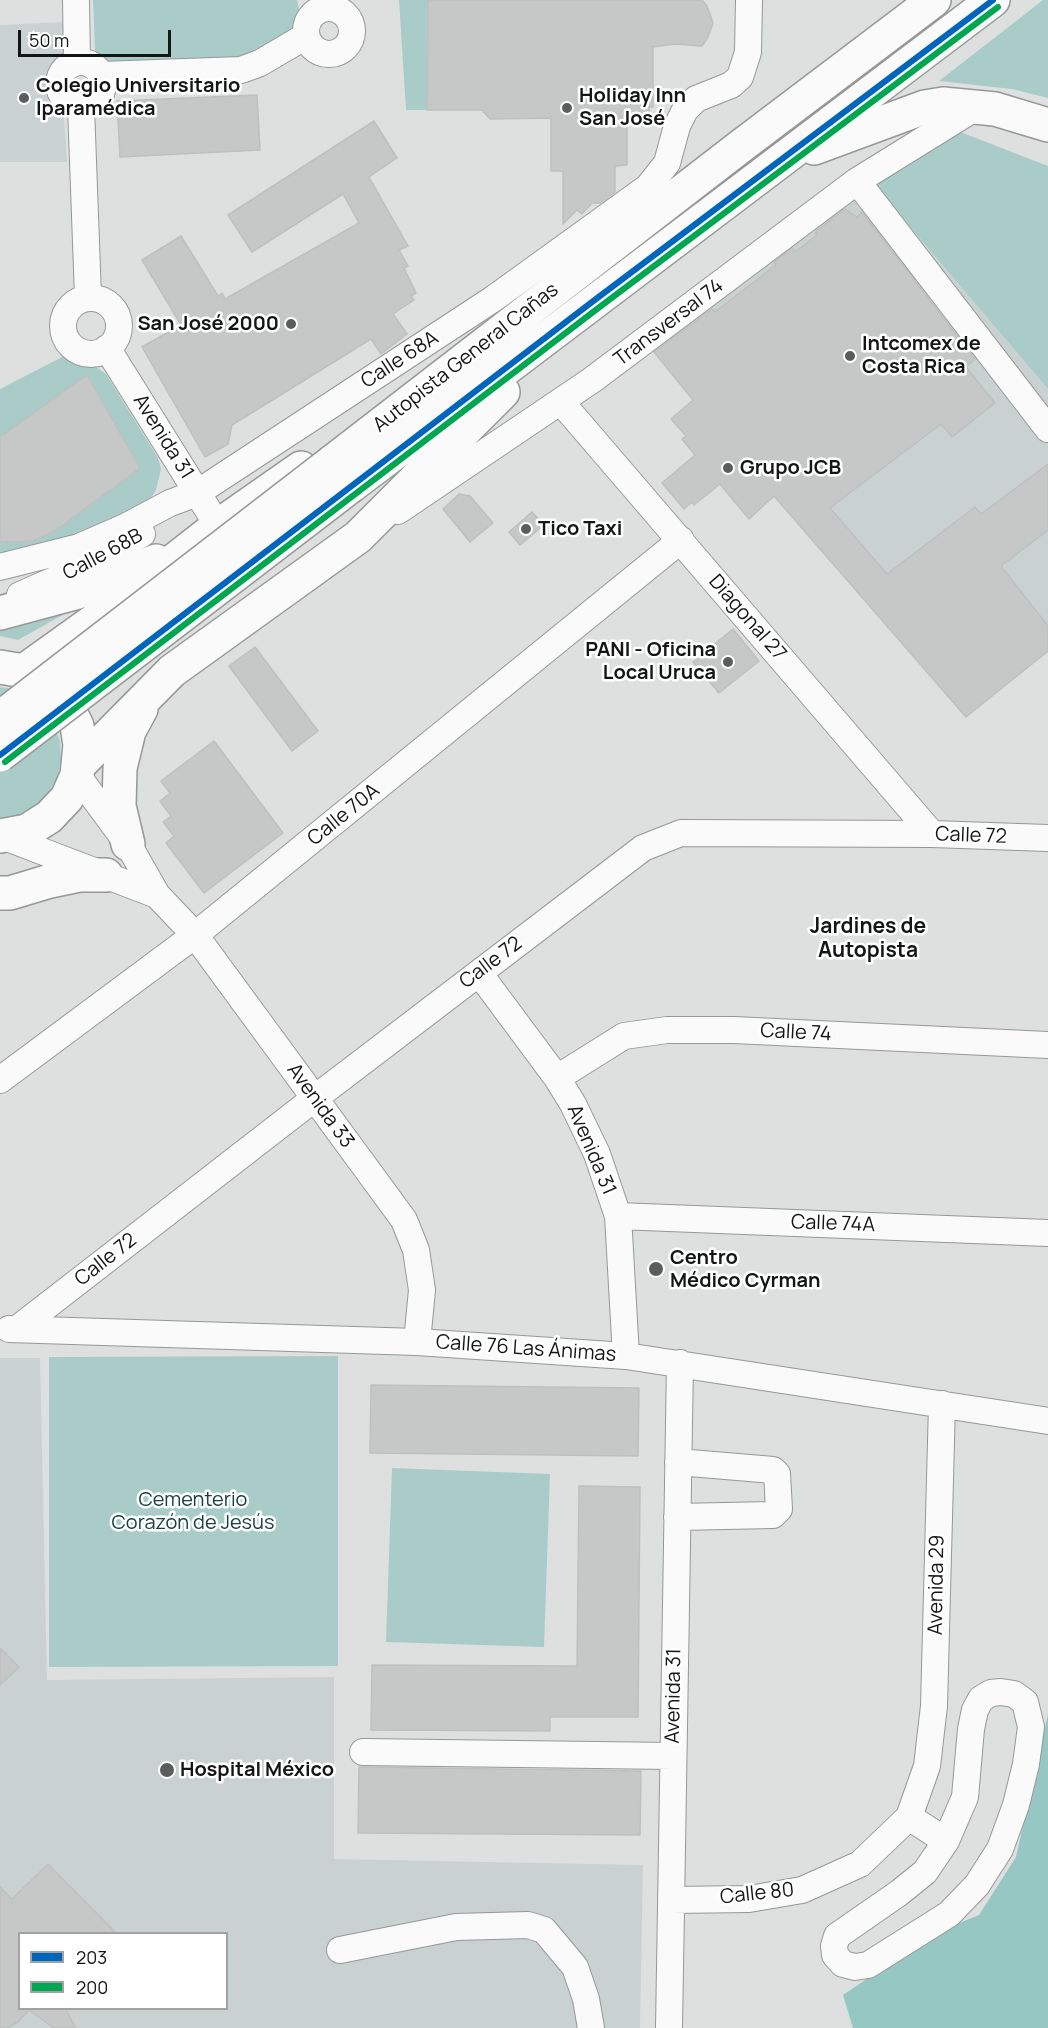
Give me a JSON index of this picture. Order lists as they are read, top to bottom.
{
  "streets": {
    "main road": ["Autopista General Cañas"],
    "street": [
      "Transversal 74",
      "Calle 68A",
      "Avenida 31",
      "Calle 68B",
      "Diagonal 27",
      "Calle 70A",
      "Calle 72",
      "Calle 74",
      "Avenida 33",
      "Calle 74A",
      "Calle 76 Las Ánimas",
      "Avenida 29",
      "Calle 80"
    ]
  },
  "crossings": [
    ["Transversal 74", "Diagonal 27"],
    ["Calle 68A", "Avenida 31"],
    ["Calle 68A", "Calle 68B"],
    ["Avenida 31", "Calle 68B"],
    ["Avenida 31", "Calle 72"],
    ["Avenida 31", "Calle 74"],
    ["Avenida 31", "Calle 74A"],
    ["Avenida 31", "Calle 76 Las Ánimas"],
    ["Avenida 31", "Calle 80"],
    ["Diagonal 27", "Calle 70A"],
    ["Diagonal 27", "Calle 72"],
    ["Calle 70A", "Avenida 33"],
    ["Calle 72", "Avenida 33"],
    ["Calle 72", "Calle 76 Las Ánimas"],
    ["Avenida 33", "Calle 76 Las Ánimas"],
    ["Calle 76 Las Ánimas", "Avenida 29"],
    ["Avenida 29", "Calle 80"]
  ],
  "districts": ["Jardines de Autopista"],
  "parks": ["Cementerio Corazón de Jesús"],
  "places": [
    "Colegio Universitario Iparamédica",
    "Holiday Inn San José",
    "San José 2000",
    "Intcomex de Costa Rica",
    "Grupo JCB",
    "Tico Taxi",
    "PANI - Oficina Local Uruca",
    "Centro Médico Cyrman",
    "Hospital México"
  ],
  "lines": ["transit line 203", "transit line 200"],
  "legend": ["203", "200"],
  "scale_bar": "50 m"
}
